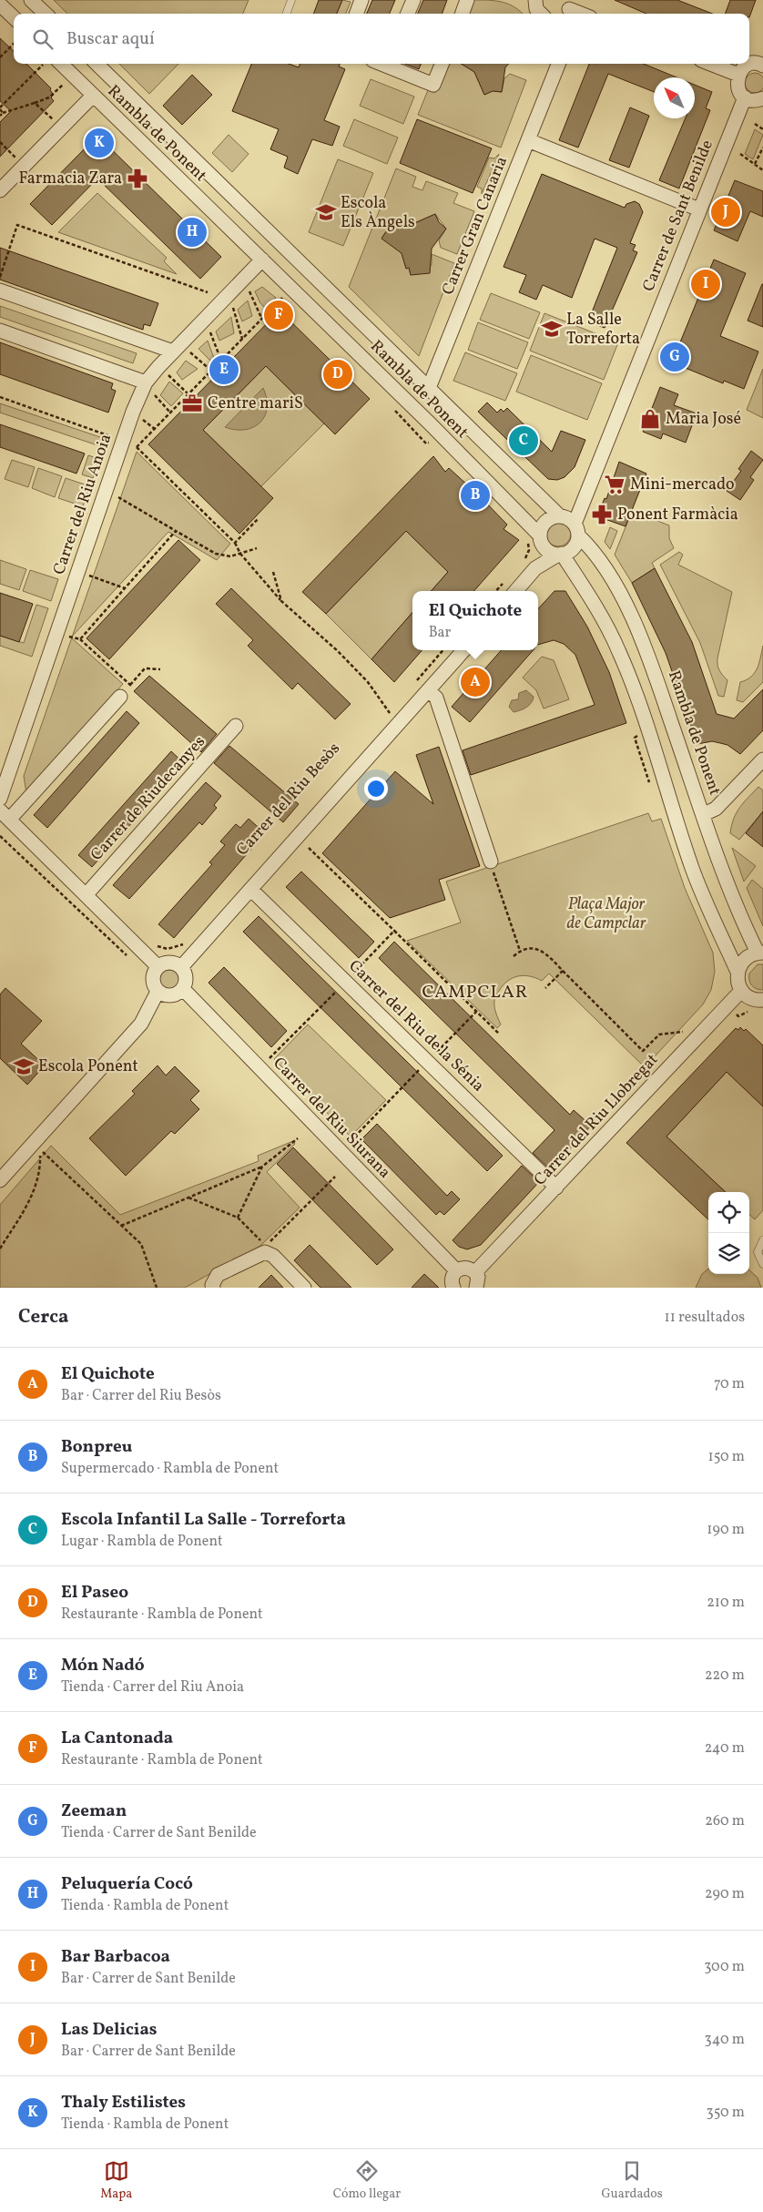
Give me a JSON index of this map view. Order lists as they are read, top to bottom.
{
  "streets": {
    "street": [
      "Rambla de Ponent",
      "Carrer de Sant Benilde",
      "Carrer Gran Canaria",
      "Carrer del Riu Anoia",
      "Carrer de Riudecanyes",
      "Carrer del Riu Besòs",
      "Carrer del Riu de la Sénia",
      "Carrer del Riu Siurana",
      "Carrer del Riu Llobregat"
    ]
  },
  "crossings": [
    ["Rambla de Ponent", "Carrer de Sant Benilde"],
    ["Rambla de Ponent", "Carrer Gran Canaria"],
    ["Rambla de Ponent", "Carrer del Riu Anoia"],
    ["Carrer del Riu Besòs", "Carrer del Riu de la Sénia"],
    ["Carrer del Riu Besòs", "Carrer del Riu Siurana"],
    ["Carrer del Riu de la Sénia", "Carrer del Riu Llobregat"]
  ],
  "districts": ["CAMPCLAR"],
  "parks": ["Plaça Major de Campclar"],
  "places": {
    "pharmacy": ["Farmacia Zara", "Ponent Farmàcia"],
    "school or university": ["Escola Els Àngels", "La Salle Torreforta", "Escola Ponent"],
    "office": ["Centre mariS"],
    "shop": ["Maria José"],
    "supermarket": ["Mini-mercado"]
  },
  "north": "top left",
  "page": {
    "search": "Buscar aquí",
    "pins": [
      "K",
      "J",
      "H",
      "I",
      "F",
      "G",
      "E",
      "D",
      "C",
      "B",
      "A"
    ],
    "popup": ["El Quichote", "Bar"],
    "heading": ["Cerca", "11 resultados"],
    "list": [
      {
        "mark": "A",
        "name": "El Quichote",
        "note": "Bar · Carrer del Riu Besòs",
        "value": "70 m"
      },
      {
        "mark": "B",
        "name": "Bonpreu",
        "note": "Supermercado · Rambla de Ponent",
        "value": "150 m"
      },
      {
        "mark": "C",
        "name": "Escola Infantil La Salle - Torreforta",
        "note": "Lugar · Rambla de Ponent",
        "value": "190 m"
      },
      {
        "mark": "D",
        "name": "El Paseo",
        "note": "Restaurante · Rambla de Ponent",
        "value": "210 m"
      },
      {
        "mark": "E",
        "name": "Món Nadó",
        "note": "Tienda · Carrer del Riu Anoia",
        "value": "220 m"
      },
      {
        "mark": "F",
        "name": "La Cantonada",
        "note": "Restaurante · Rambla de Ponent",
        "value": "240 m"
      },
      {
        "mark": "G",
        "name": "Zeeman",
        "note": "Tienda · Carrer de Sant Benilde",
        "value": "260 m"
      },
      {
        "mark": "H",
        "name": "Peluquería Cocó",
        "note": "Tienda · Rambla de Ponent",
        "value": "290 m"
      },
      {
        "mark": "I",
        "name": "Bar Barbacoa",
        "note": "Bar · Carrer de Sant Benilde",
        "value": "300 m"
      },
      {
        "mark": "J",
        "name": "Las Delicias",
        "note": "Bar · Carrer de Sant Benilde",
        "value": "340 m"
      },
      {
        "mark": "K",
        "name": "Thaly Estilistes",
        "note": "Tienda · Rambla de Ponent",
        "value": "350 m"
      }
    ],
    "nav": ["Mapa", "Cómo llegar", "Guardados"]
  }
}
